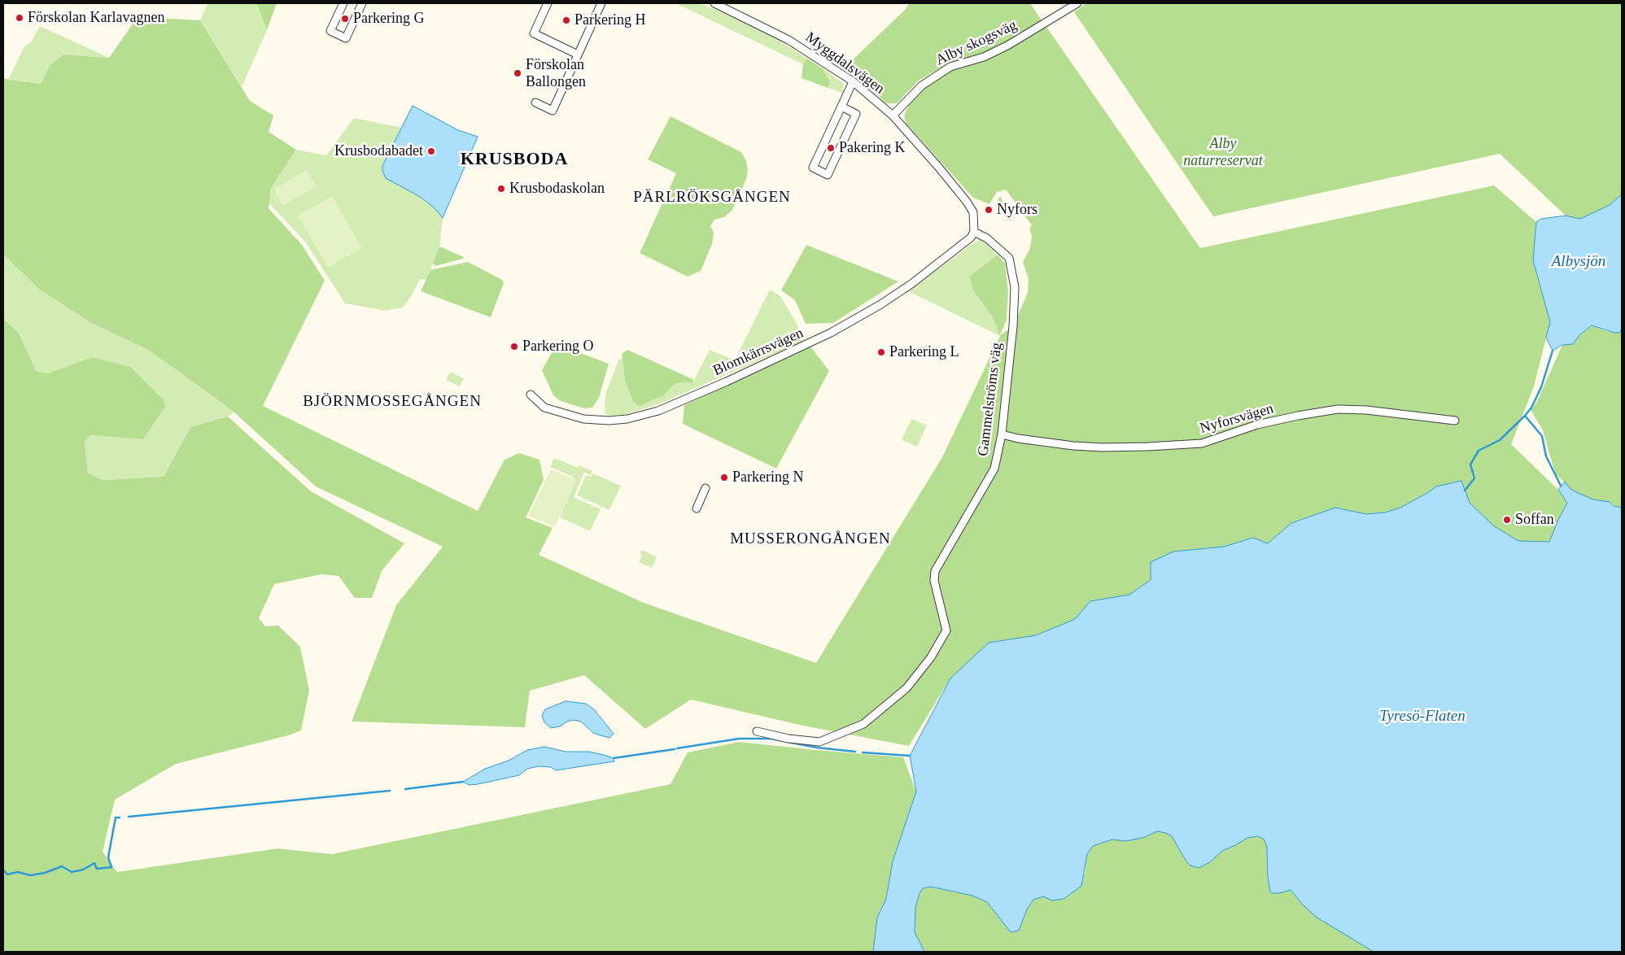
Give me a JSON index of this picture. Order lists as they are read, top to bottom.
{
  "streets": {
    "street": [
      "Alby skogsväg",
      "Myggdalsvägen",
      "Blomkärrsvägen",
      "Gammelströms väg",
      "Nyforsvägen"
    ]
  },
  "crossings": [
    ["Alby skogsväg", "Myggdalsvägen"],
    ["Myggdalsvägen", "Blomkärrsvägen"],
    ["Myggdalsvägen", "Gammelströms väg"],
    ["Blomkärrsvägen", "Gammelströms väg"],
    ["Gammelströms väg", "Nyforsvägen"]
  ],
  "districts": [
    "KRUSBODA",
    "PÄRLRÖKSGÅNGEN",
    "BJÖRNMOSSEGÅNGEN",
    "MUSSERONGÅNGEN"
  ],
  "water": ["Albysjön", "Tyresö-Flaten"],
  "parks": ["Alby naturreservat"],
  "places": [
    "Förskolan Karlavagnen",
    "Parkering G",
    "Parkering H",
    "Förskolan Ballongen",
    "Pakering K",
    "Krusbodabadet",
    "Krusbodaskolan",
    "Nyfors",
    "Parkering O",
    "Parkering L",
    "Parkering N",
    "Soffan"
  ]
}
